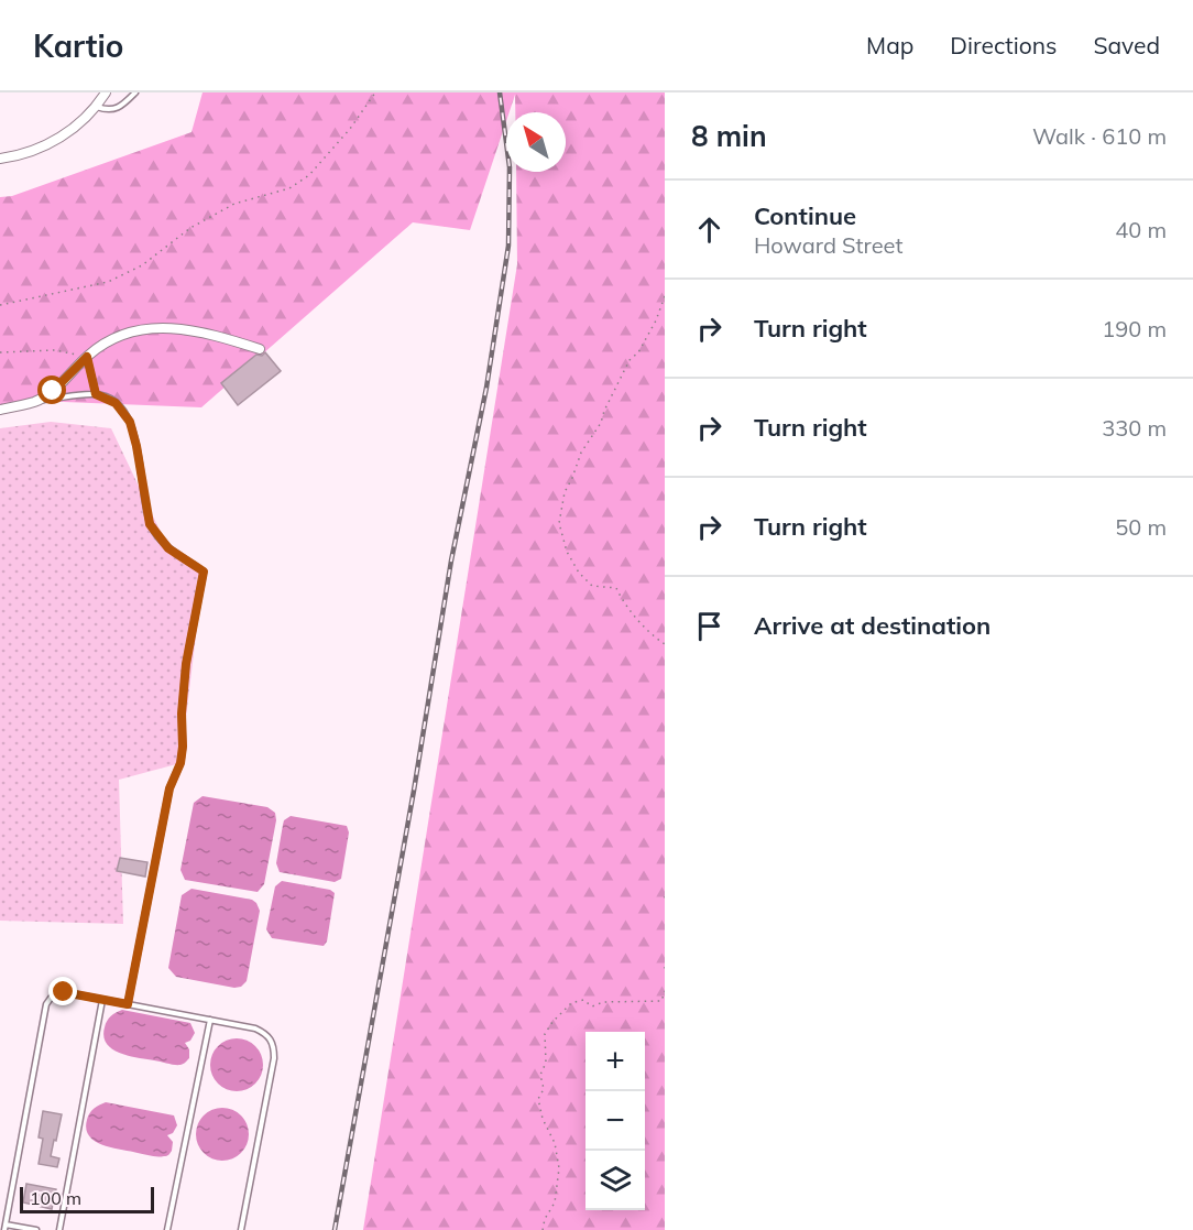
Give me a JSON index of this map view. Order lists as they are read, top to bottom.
{
  "scale_bar": "100 m",
  "north": "top left",
  "page": {
    "header": "Kartio",
    "nav": ["Map", "Directions", "Saved"],
    "heading": ["8 min", "Walk · 610 m"],
    "list": [
      ["Continue", "Howard Street", "40 m"],
      ["Turn right", "190 m"],
      ["Turn right", "330 m"],
      ["Turn right", "50 m"],
      "Arrive at destination"
    ],
    "map_buttons": ["+", "−"],
    "scale": "100 m"
  }
}
